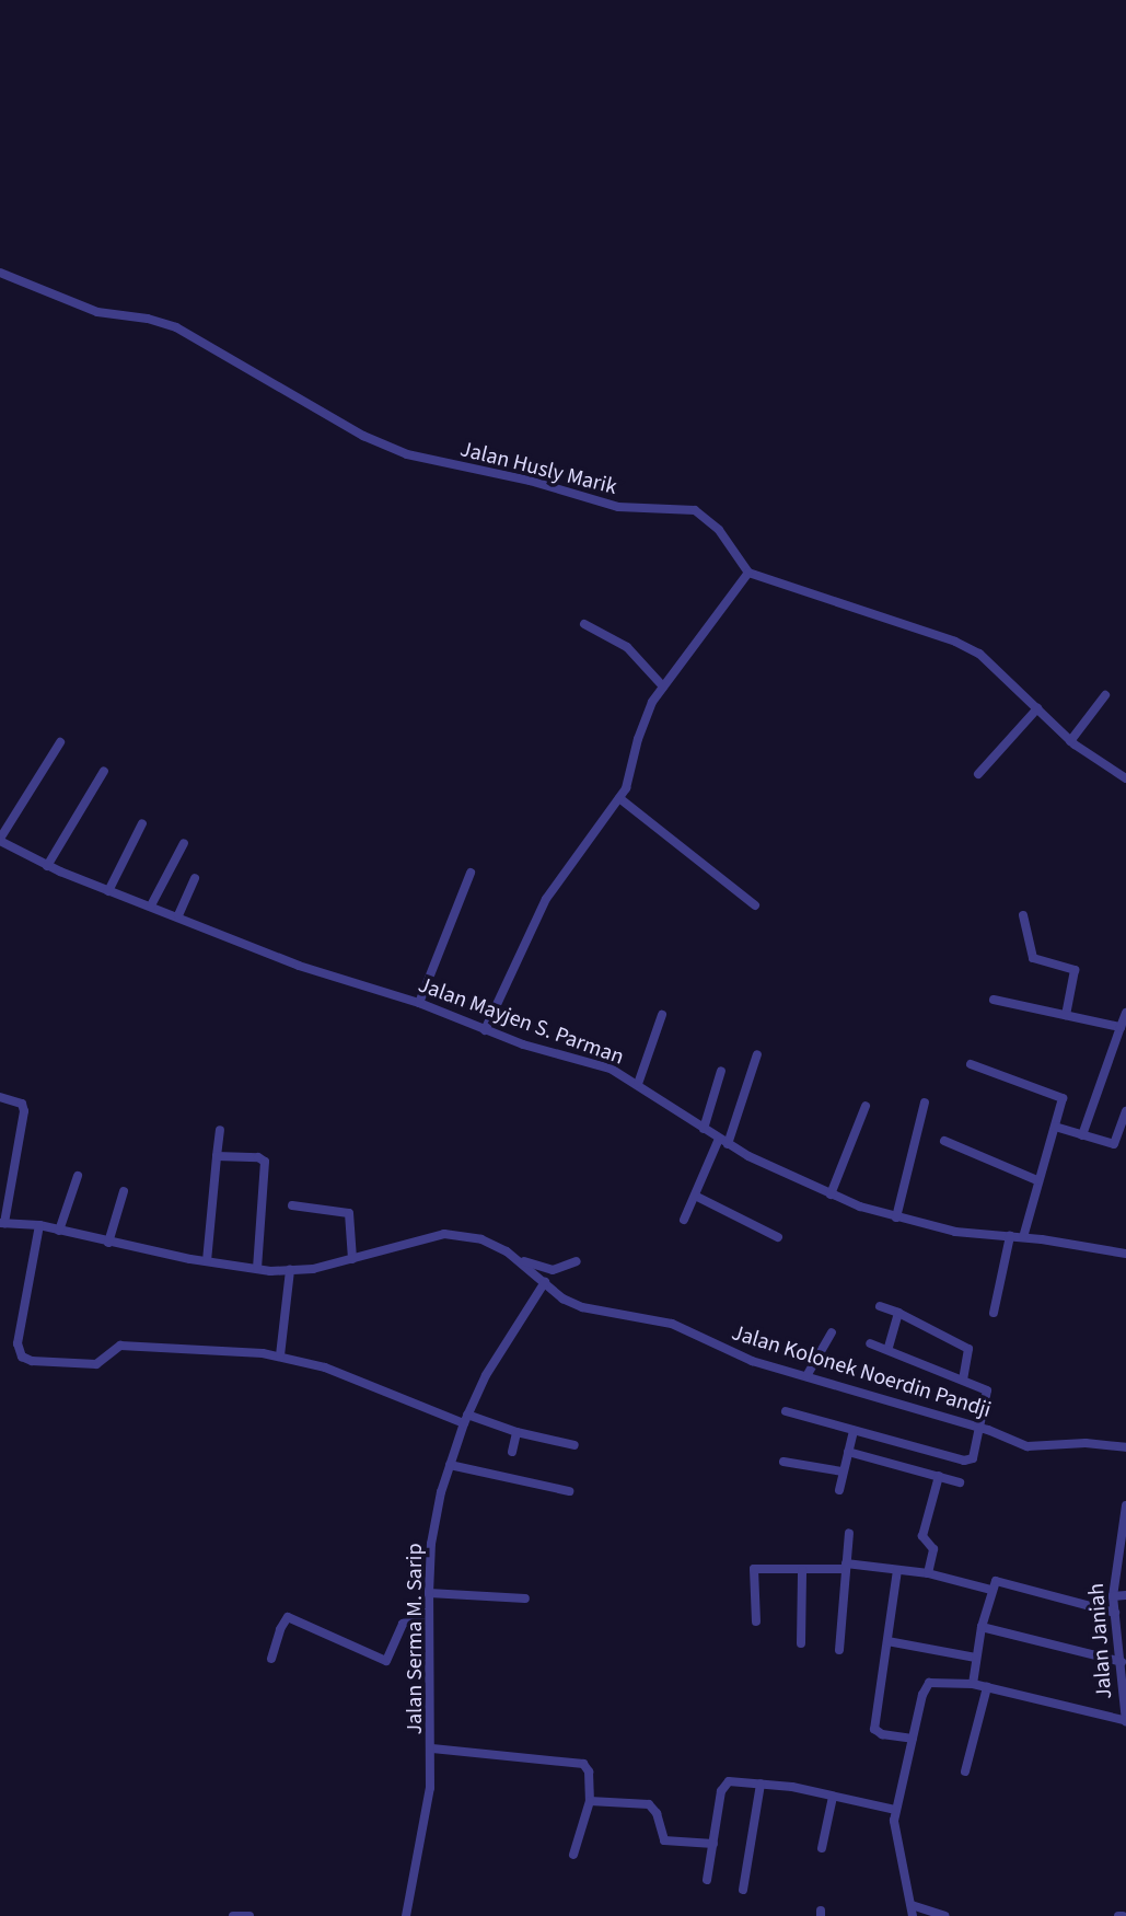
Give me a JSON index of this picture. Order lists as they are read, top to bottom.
{
  "streets": {
    "street": [
      "Jalan Husly Marik",
      "Jalan Mayjen S. Parman",
      "Jalan Kolonek Noerdin Pandji",
      "Jalan Serma M. Sarip",
      "Jalan Janiah"
    ]
  },
  "crossings": [
    ["Jalan Kolonek Noerdin Pandji", "Jalan Serma M. Sarip"]
  ]
}
